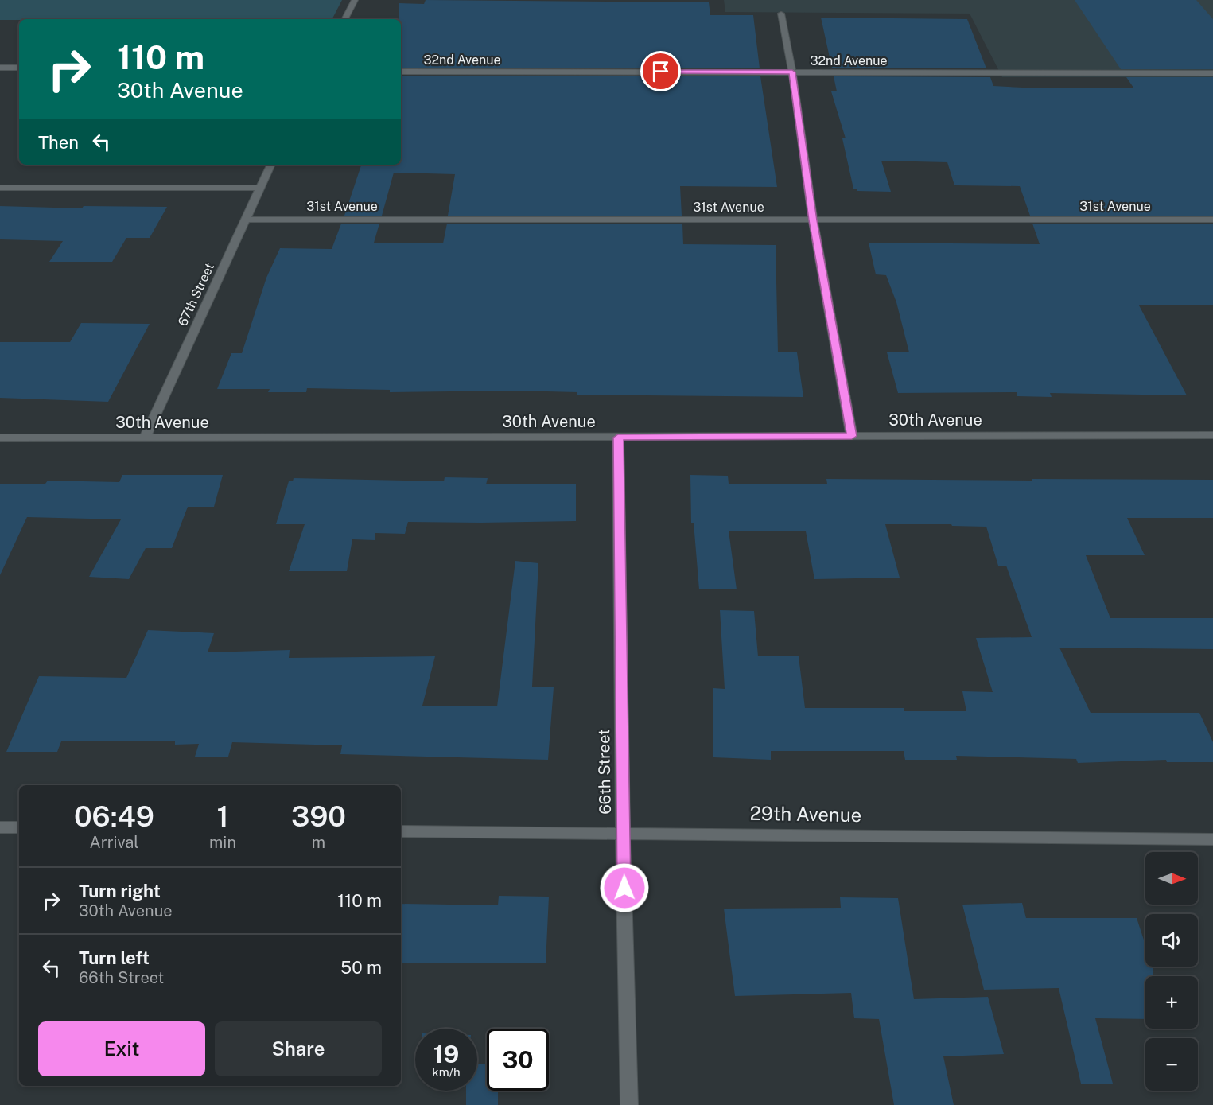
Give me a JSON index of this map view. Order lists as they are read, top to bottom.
{
  "streets": {
    "street": [
      "32nd Avenue",
      "31st Avenue",
      "67th Street",
      "30th Avenue",
      "66th Street",
      "29th Avenue"
    ]
  },
  "crossings": [
    ["31st Avenue", "67th Street"],
    ["67th Street", "30th Avenue"],
    ["30th Avenue", "66th Street"],
    ["66th Street", "29th Avenue"]
  ],
  "north": "right",
  "page": {
    "turn": ["110 m", "30th Avenue"],
    "then": "Then",
    "eta": [
      "06:49",
      "Arrival",
      "1",
      "min",
      "390",
      "m"
    ],
    "map_buttons": ["+", "−"],
    "list": [
      {
        "name": "Turn right",
        "note": "30th Avenue",
        "value": "110 m"
      },
      {
        "name": "Turn left",
        "note": "66th Street",
        "value": "50 m"
      }
    ],
    "buttons": ["Exit", "Share"],
    "speed": "19 km/h",
    "limit": "30"
  }
}
